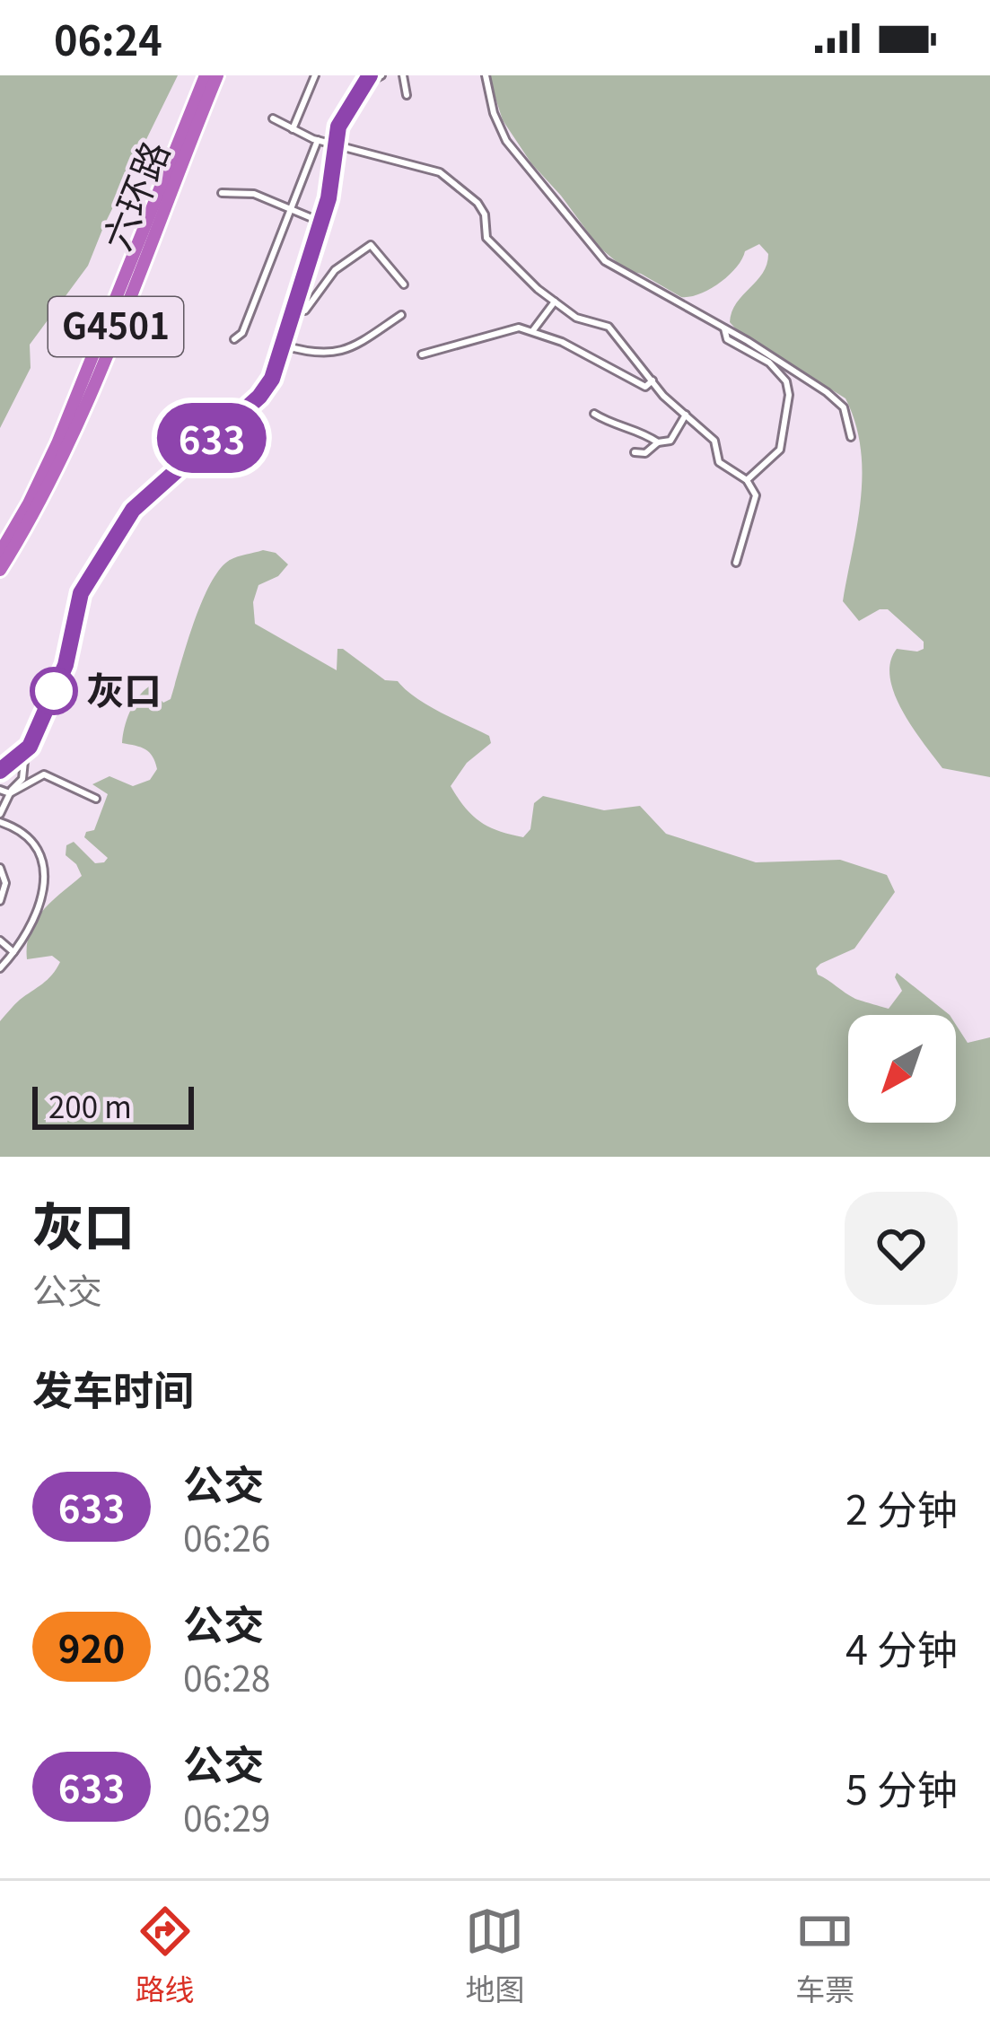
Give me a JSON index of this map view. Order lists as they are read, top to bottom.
{
  "streets": {
    "highway": ["六环路", "G4501"]
  },
  "places": ["灰口"],
  "lines": ["bus line 633"],
  "scale_bar": "200 m",
  "north": "bottom left",
  "page": {
    "status": "06:24",
    "on_map": "633",
    "scale": "200 m",
    "heading": [
      ["灰口", "公交"],
      "发车时间"
    ],
    "list": [
      {
        "mark": "633",
        "name": "公交",
        "note": "06:26",
        "value": "2 分钟"
      },
      {
        "mark": "920",
        "name": "公交",
        "note": "06:28",
        "value": "4 分钟"
      },
      {
        "mark": "633",
        "name": "公交",
        "note": "06:29",
        "value": "5 分钟"
      }
    ],
    "tabs": ["路线", "地图", "车票"]
  }
}
